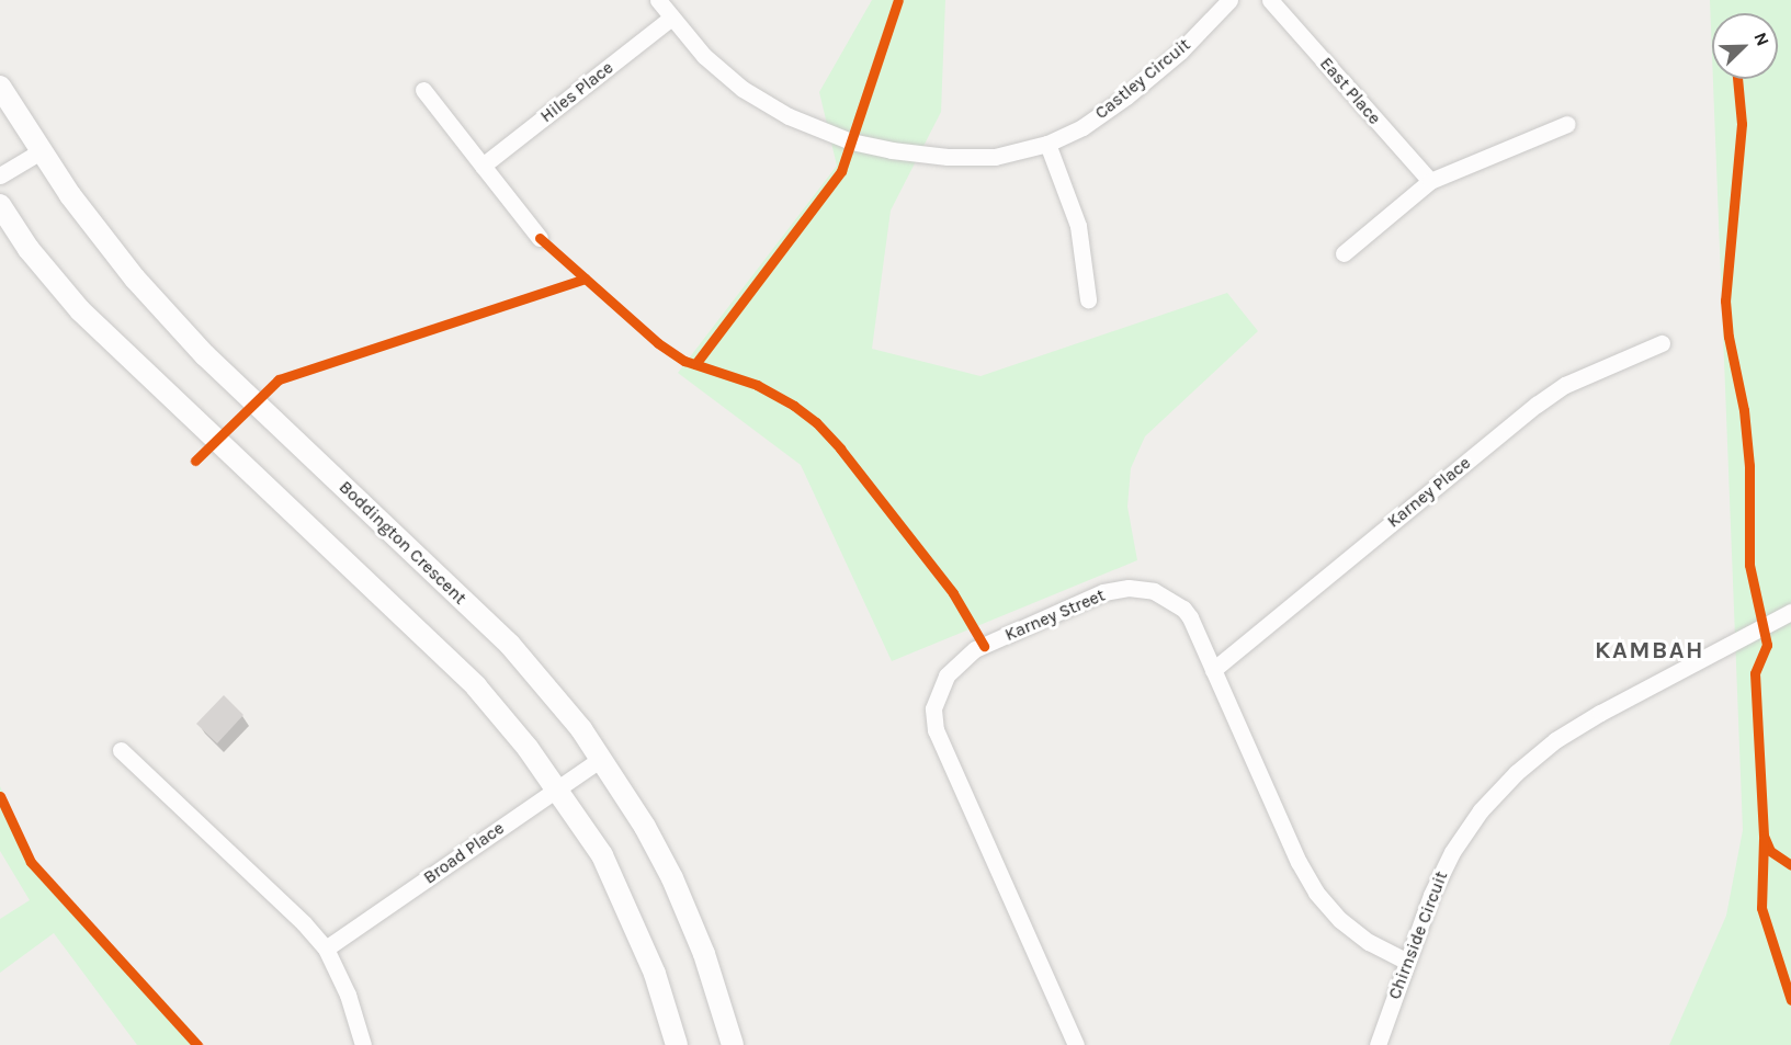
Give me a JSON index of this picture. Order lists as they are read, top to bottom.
{
  "streets": {
    "street": [
      "Castley Circuit",
      "East Place",
      "Hiles Place",
      "Karney Place",
      "Boddington Crescent",
      "Karney Street",
      "Broad Place",
      "Chirnside Circuit"
    ]
  },
  "crossings": [
    ["Castley Circuit", "Hiles Place"],
    ["Karney Place", "Karney Street"],
    ["Boddington Crescent", "Broad Place"],
    ["Karney Street", "Chirnside Circuit"]
  ],
  "districts": ["KAMBAH"],
  "north": "top right"
}
